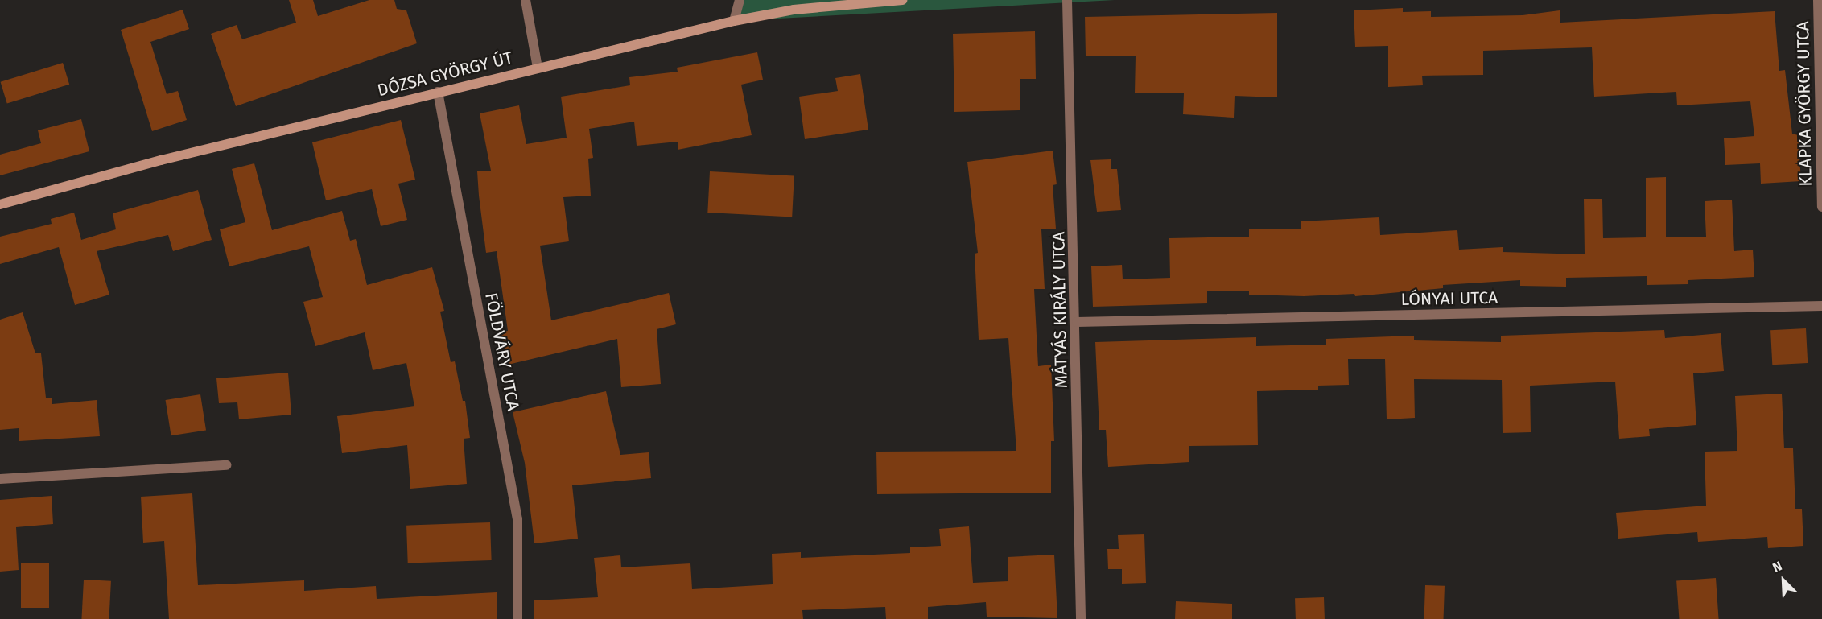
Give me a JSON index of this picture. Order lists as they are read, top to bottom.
{
  "streets": {
    "main road": ["DÓZSA GYÖRGY ÚT"],
    "street": [
      "KLAPKA GYÖRGY UTCA",
      "LÓNYAI UTCA",
      "MÁTYÁS KIRÁLY UTCA",
      "FÖLDVÁRY UTCA"
    ]
  },
  "crossings": [
    ["DÓZSA GYÖRGY ÚT", "FÖLDVÁRY UTCA"],
    ["LÓNYAI UTCA", "MÁTYÁS KIRÁLY UTCA"]
  ],
  "north": "top left"
}
